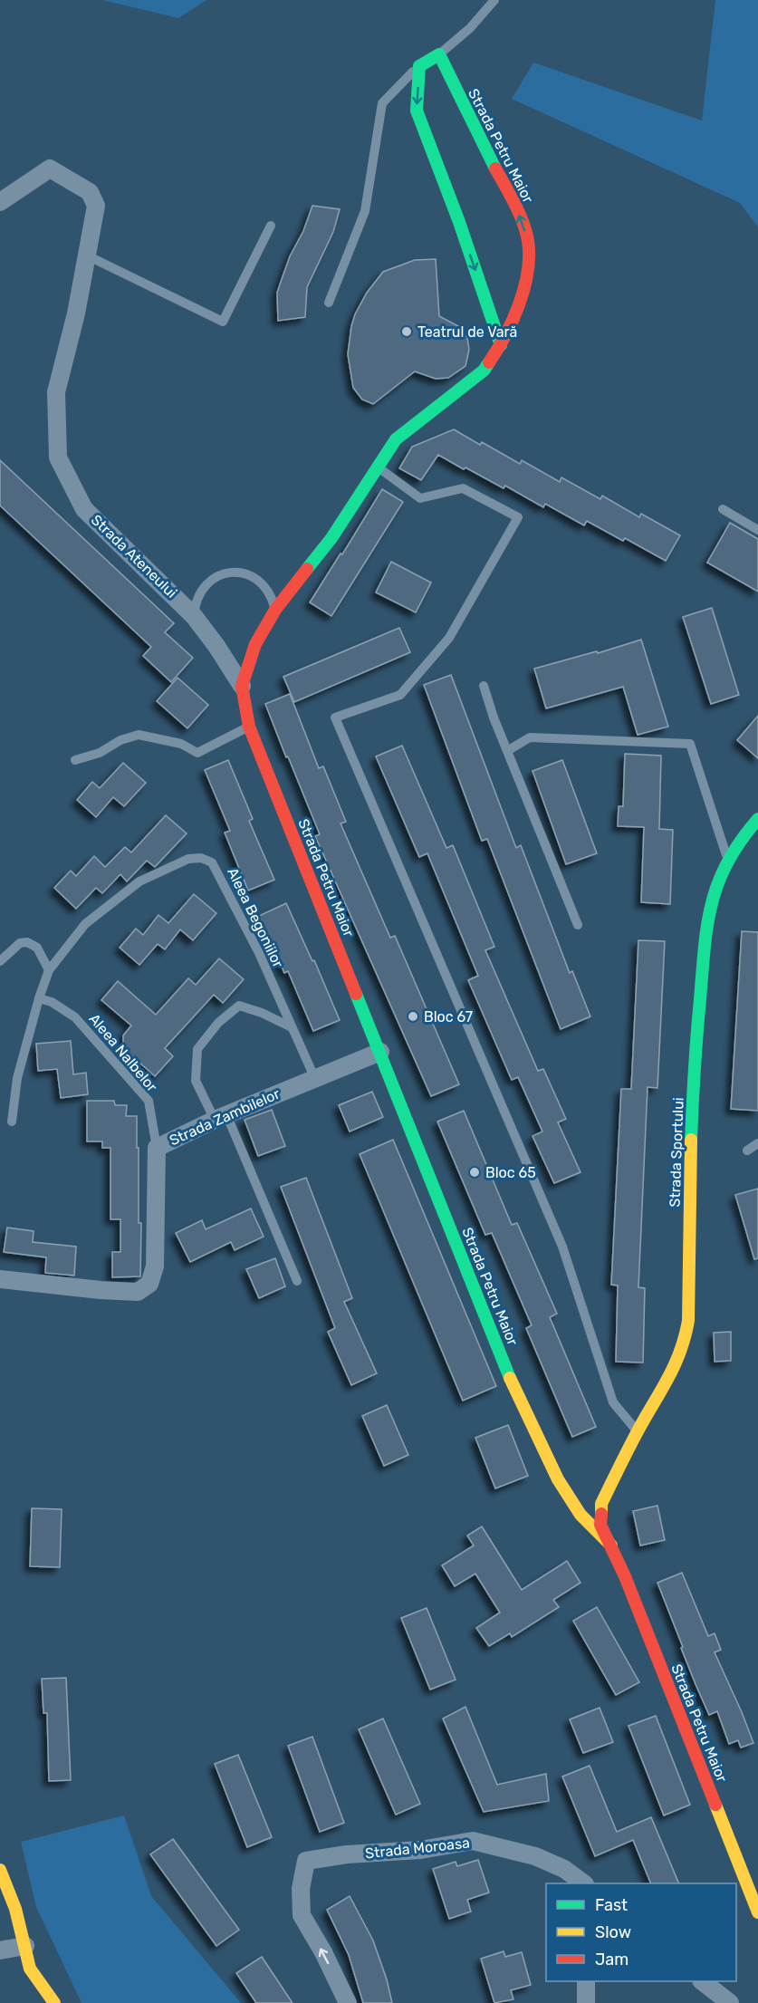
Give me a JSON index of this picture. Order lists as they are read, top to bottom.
{
  "streets": {
    "street": [
      "Strada Petru Maior",
      "Strada Ateneului",
      "Strada Zambilelor",
      "Strada Sportului",
      "Strada Moroasa"
    ],
    "lane": ["Aleea Begoniilor", "Aleea Nalbelor"]
  },
  "crossings": [
    ["Strada Petru Maior", "Strada Ateneului"],
    ["Strada Petru Maior", "Strada Zambilelor"],
    ["Strada Petru Maior", "Strada Sportului"],
    ["Aleea Begoniilor", "Aleea Nalbelor"],
    ["Aleea Begoniilor", "Strada Zambilelor"],
    ["Aleea Nalbelor", "Strada Zambilelor"]
  ],
  "places": ["Teatrul de Vară", "Bloc 67", "Bloc 65"],
  "legend": ["Fast", "Slow", "Jam"]
}
